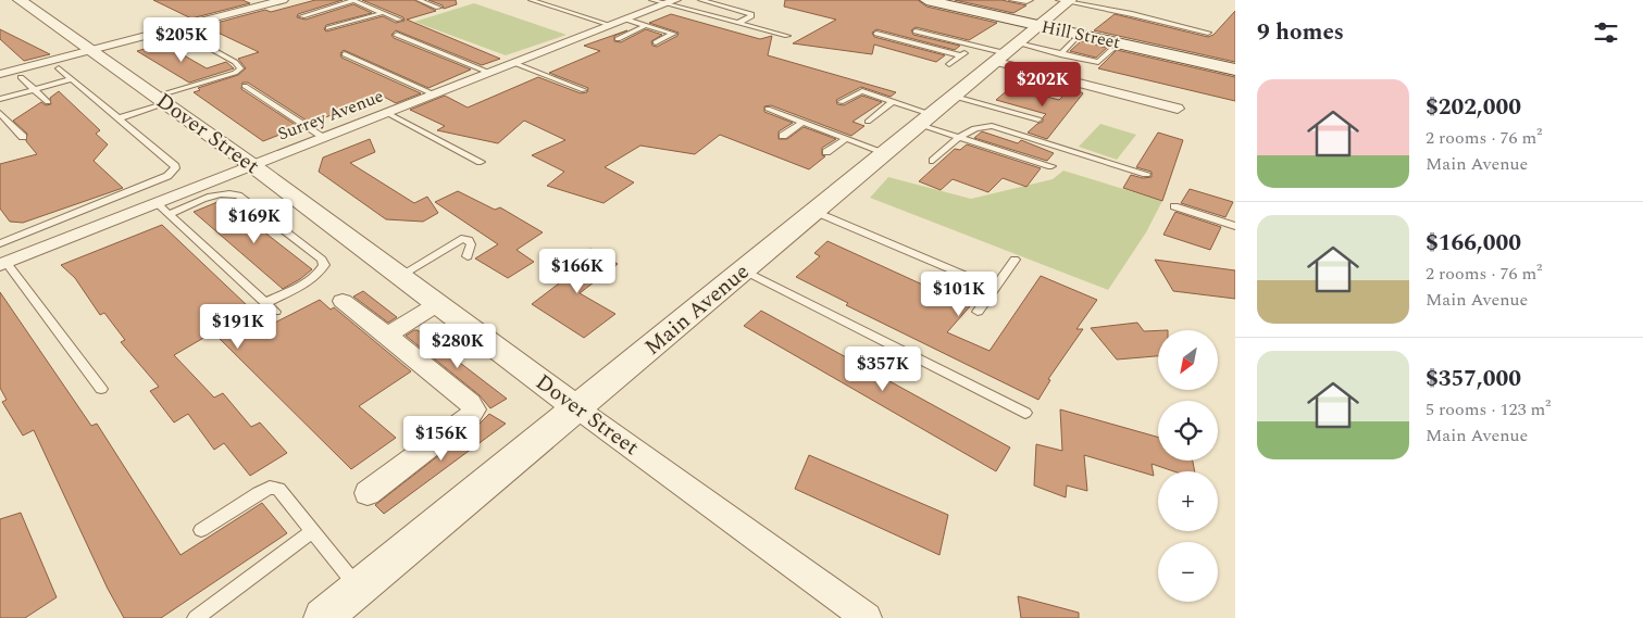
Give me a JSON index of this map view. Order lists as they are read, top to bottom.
{
  "streets": {
    "main road": ["Hill Street"],
    "street": ["Surrey Avenue", "Dover Street", "Main Avenue"]
  },
  "crossings": [
    ["Hill Street", "Main Avenue"],
    ["Surrey Avenue", "Dover Street"],
    ["Dover Street", "Main Avenue"]
  ],
  "north": "bottom left",
  "page": {
    "heading": "9 homes",
    "price": [
      "$205K",
      "$202K",
      "$169K",
      "$166K",
      "$101K",
      "$191K",
      "$280K",
      "$357K",
      "$156K"
    ],
    "list": [
      {
        "name": "$202,000",
        "note": "2 rooms · 76 m² · Main Avenue"
      },
      {
        "name": "$166,000",
        "note": "2 rooms · 76 m² · Main Avenue"
      },
      {
        "name": "$357,000",
        "note": "5 rooms · 123 m² · Main Avenue"
      }
    ],
    "map_buttons": ["+", "−"]
  }
}
